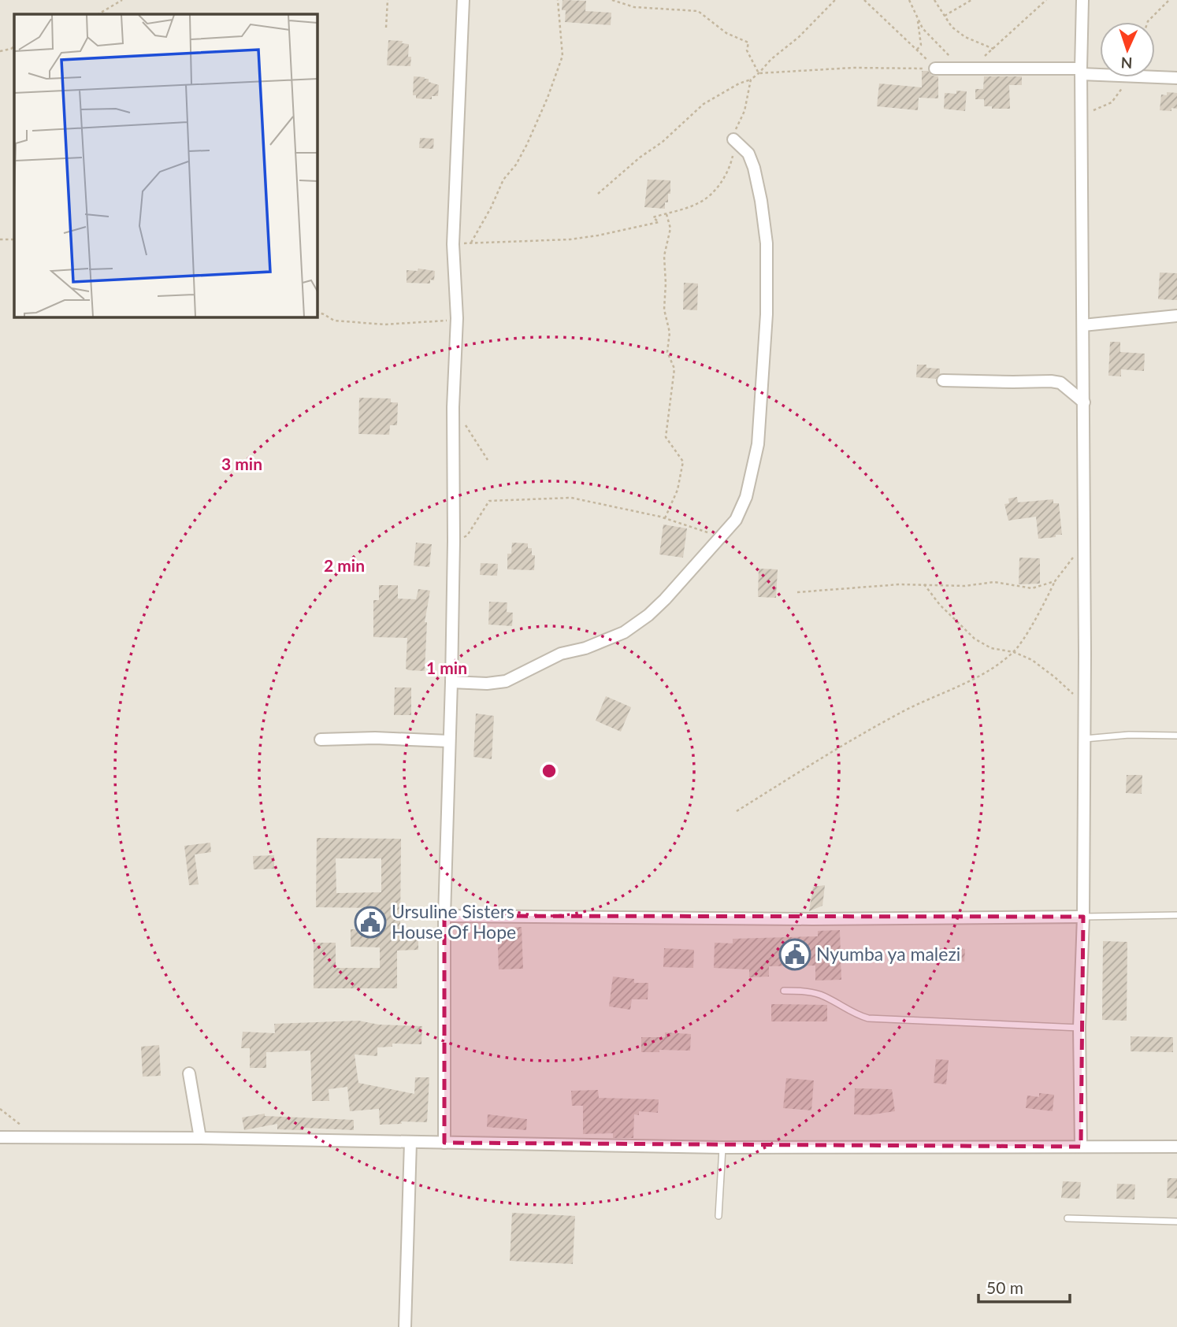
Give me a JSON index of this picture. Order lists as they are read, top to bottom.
{
  "places": {
    "public building": ["Ursuline Sisters House Of Hope", "Nyumba ya malezi"]
  },
  "scale_bar": "50 m",
  "north": "bottom",
  "rings": ["3 min", "2 min", "1 min"]
}
